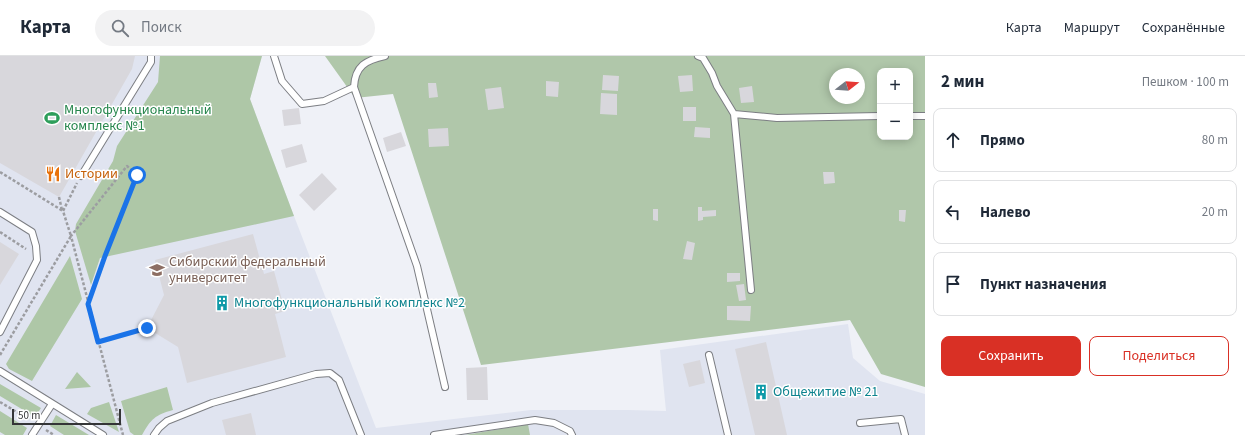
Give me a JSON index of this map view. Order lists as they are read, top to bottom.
{
  "places": {
    "sports": ["Многофункциональный комплекс №1"],
    "restaurant": ["Истории"],
    "school or university": ["Сибирский федеральный университет"],
    "building": ["Многофункциональный комплекс №2", "Общежитие № 21"]
  },
  "scale_bar": "50 m",
  "north": "right",
  "page": {
    "header": "Карта",
    "search": "Поиск",
    "nav": ["Карта", "Маршрут", "Сохранённые"],
    "heading": ["2 мин", "Пешком · 100 m"],
    "map_buttons": ["+", "−"],
    "list": [
      ["Прямо", "80 m"],
      ["Налево", "20 m"],
      "Пункт назначения"
    ],
    "buttons": ["Сохранить", "Поделиться"],
    "scale": "50 m"
  }
}
